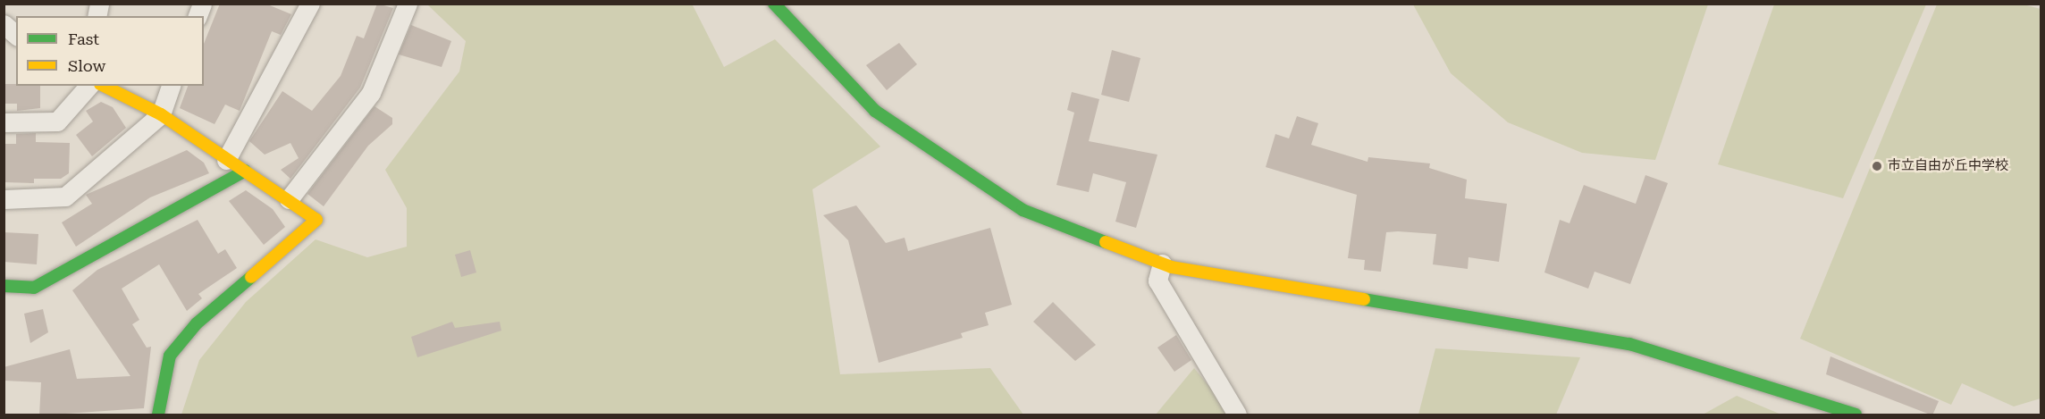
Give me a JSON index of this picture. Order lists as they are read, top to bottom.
{
  "places": ["市立自由が丘中学校"],
  "legend": ["Fast", "Slow"]
}
